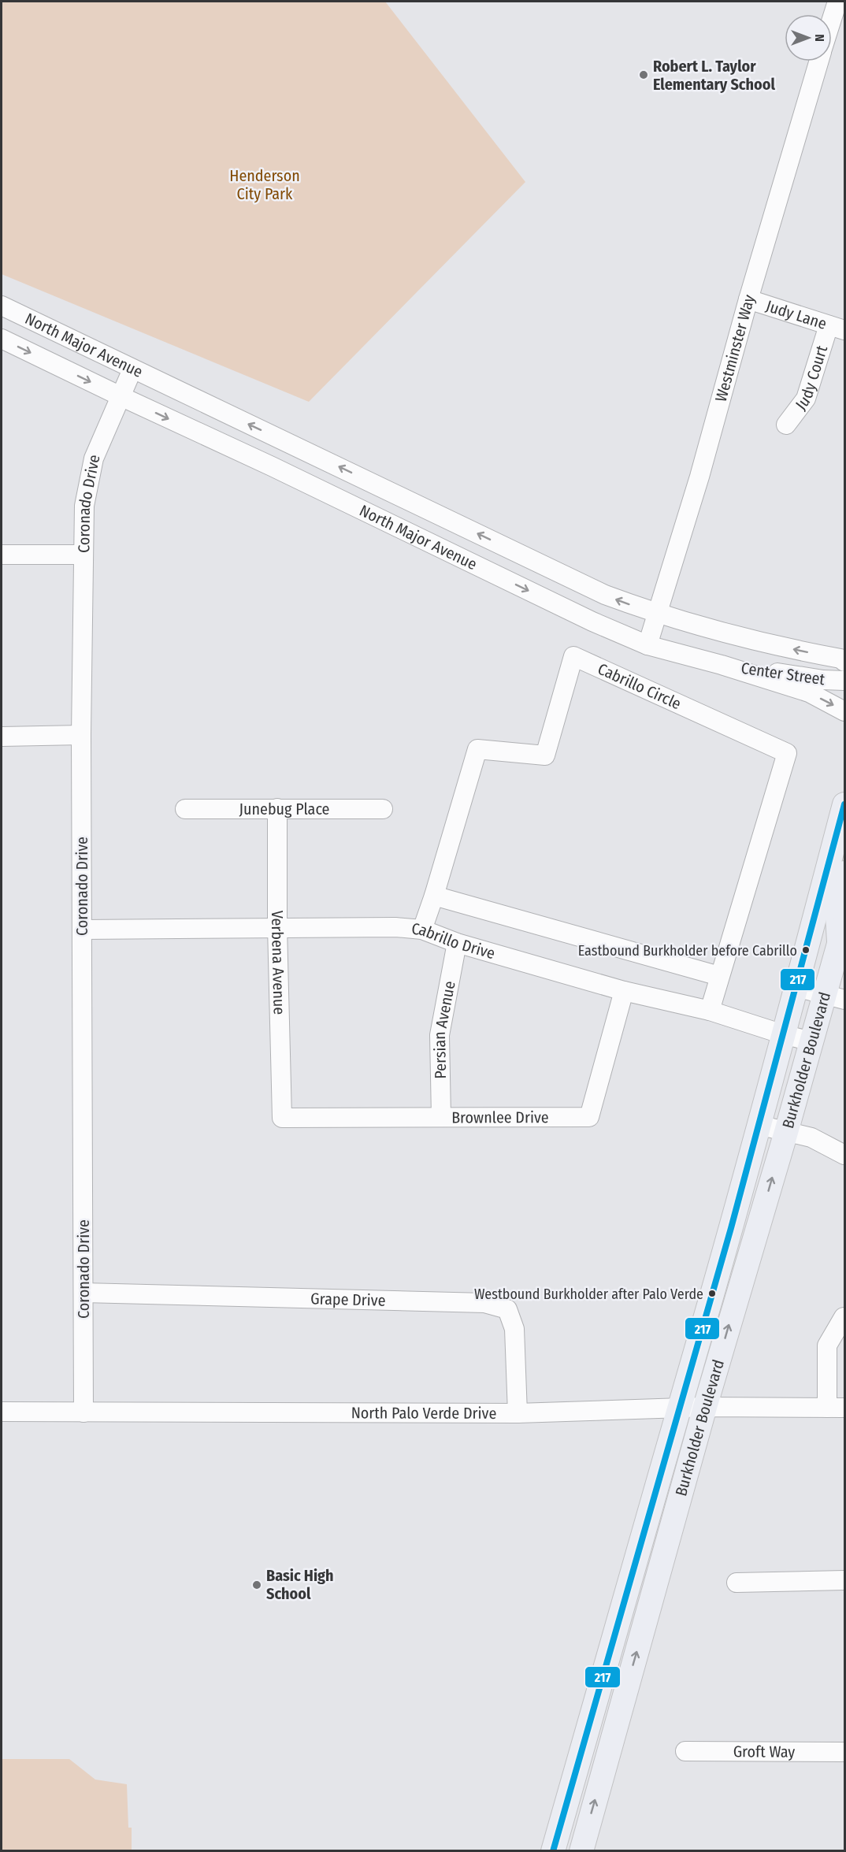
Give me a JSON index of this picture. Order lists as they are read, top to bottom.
{
  "streets": {
    "main road": ["Burkholder Boulevard"],
    "street": [
      "Judy Lane",
      "North Major Avenue",
      "Westminster Way",
      "Judy Court",
      "Coronado Drive",
      "Center Street",
      "Cabrillo Circle",
      "Junebug Place",
      "Cabrillo Drive",
      "Verbena Avenue",
      "Persian Avenue",
      "Brownlee Drive",
      "Grape Drive",
      "North Palo Verde Drive",
      "Groft Way"
    ]
  },
  "crossings": [
    ["Judy Lane", "Westminster Way"],
    ["Judy Lane", "Judy Court"],
    ["North Major Avenue", "Westminster Way"],
    ["North Major Avenue", "Coronado Drive"],
    ["North Major Avenue", "Center Street"],
    ["Coronado Drive", "Cabrillo Drive"],
    ["Coronado Drive", "Grape Drive"],
    ["Coronado Drive", "North Palo Verde Drive"],
    ["Cabrillo Circle", "Cabrillo Drive"],
    ["Junebug Place", "Verbena Avenue"],
    ["Cabrillo Drive", "Verbena Avenue"],
    ["Cabrillo Drive", "Persian Avenue"],
    ["Cabrillo Drive", "Burkholder Boulevard"],
    ["Cabrillo Drive", "Brownlee Drive"],
    ["Verbena Avenue", "Brownlee Drive"],
    ["Persian Avenue", "Brownlee Drive"],
    ["Burkholder Boulevard", "North Palo Verde Drive"],
    ["Grape Drive", "North Palo Verde Drive"]
  ],
  "parks": ["Henderson City Park"],
  "places": [
    "Robert L. Taylor Elementary School",
    "Eastbound Burkholder before Cabrillo",
    "Westbound Burkholder after Palo Verde",
    "Basic High School"
  ],
  "lines": ["transit line 217"],
  "north": "right"
}
